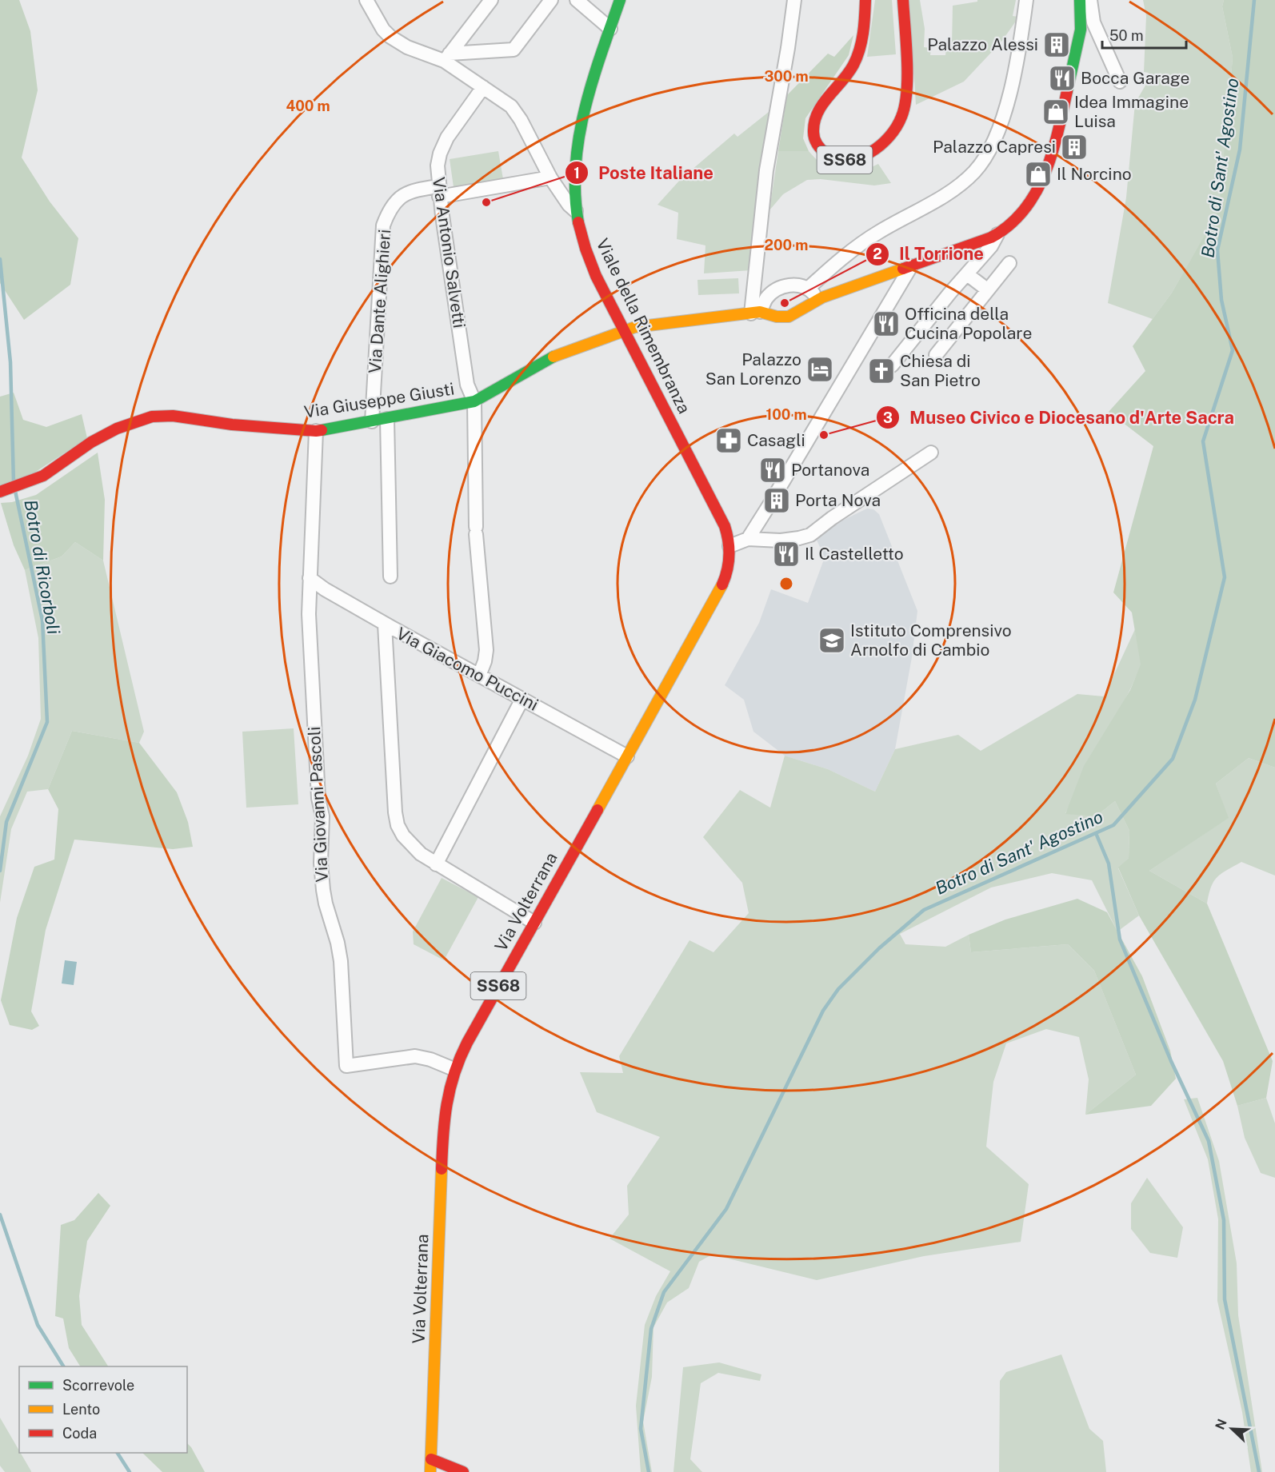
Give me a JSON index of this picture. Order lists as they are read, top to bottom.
{
  "streets": {
    "main road": [
      "SS68",
      "Viale della Rimembranza",
      "Via Giuseppe Giusti",
      "Via Volterrana"
    ],
    "street": [
      "Via Antonio Salvetti",
      "Via Dante Alighieri",
      "Via Giacomo Puccini",
      "Via Giovanni Pascoli"
    ]
  },
  "crossings": [
    ["Via Antonio Salvetti", "Via Dante Alighieri"],
    ["Via Antonio Salvetti", "Via Giuseppe Giusti"],
    ["Via Antonio Salvetti", "Via Giacomo Puccini"],
    ["Via Dante Alighieri", "Via Giuseppe Giusti"],
    ["Viale della Rimembranza", "Via Giuseppe Giusti"],
    ["Viale della Rimembranza", "Via Volterrana"],
    ["Via Giuseppe Giusti", "Via Giovanni Pascoli"],
    ["Via Giacomo Puccini", "Via Giovanni Pascoli"],
    ["Via Giacomo Puccini", "Via Volterrana"],
    ["Via Giovanni Pascoli", "Via Volterrana"]
  ],
  "water": ["Botro di Sant' Agostino", "Botro di Ricorboli"],
  "places": {
    "building": ["Palazzo Alessi", "Palazzo Capresi", "Porta Nova"],
    "restaurant": [
      "Bocca Garage",
      "Officina della Cucina Popolare",
      "Portanova",
      "Il Castelletto"
    ],
    "shop": ["Idea Immagine Luisa", "Il Norcino"],
    "other": ["Poste Italiane", "Il Torrione", "Museo Civico e Diocesano d'Arte Sacra"],
    "hotel": ["Palazzo San Lorenzo"],
    "church": ["Chiesa di San Pietro"],
    "pharmacy": ["Casagli"],
    "school or university": ["Istituto Comprensivo Arnolfo di Cambio"]
  },
  "legend": ["Scorrevole", "Lento", "Coda"],
  "scale_bar": "50 m",
  "north": "top left",
  "rings": [
    "300 m",
    "400 m",
    "200 m",
    "100 m"
  ]
}
